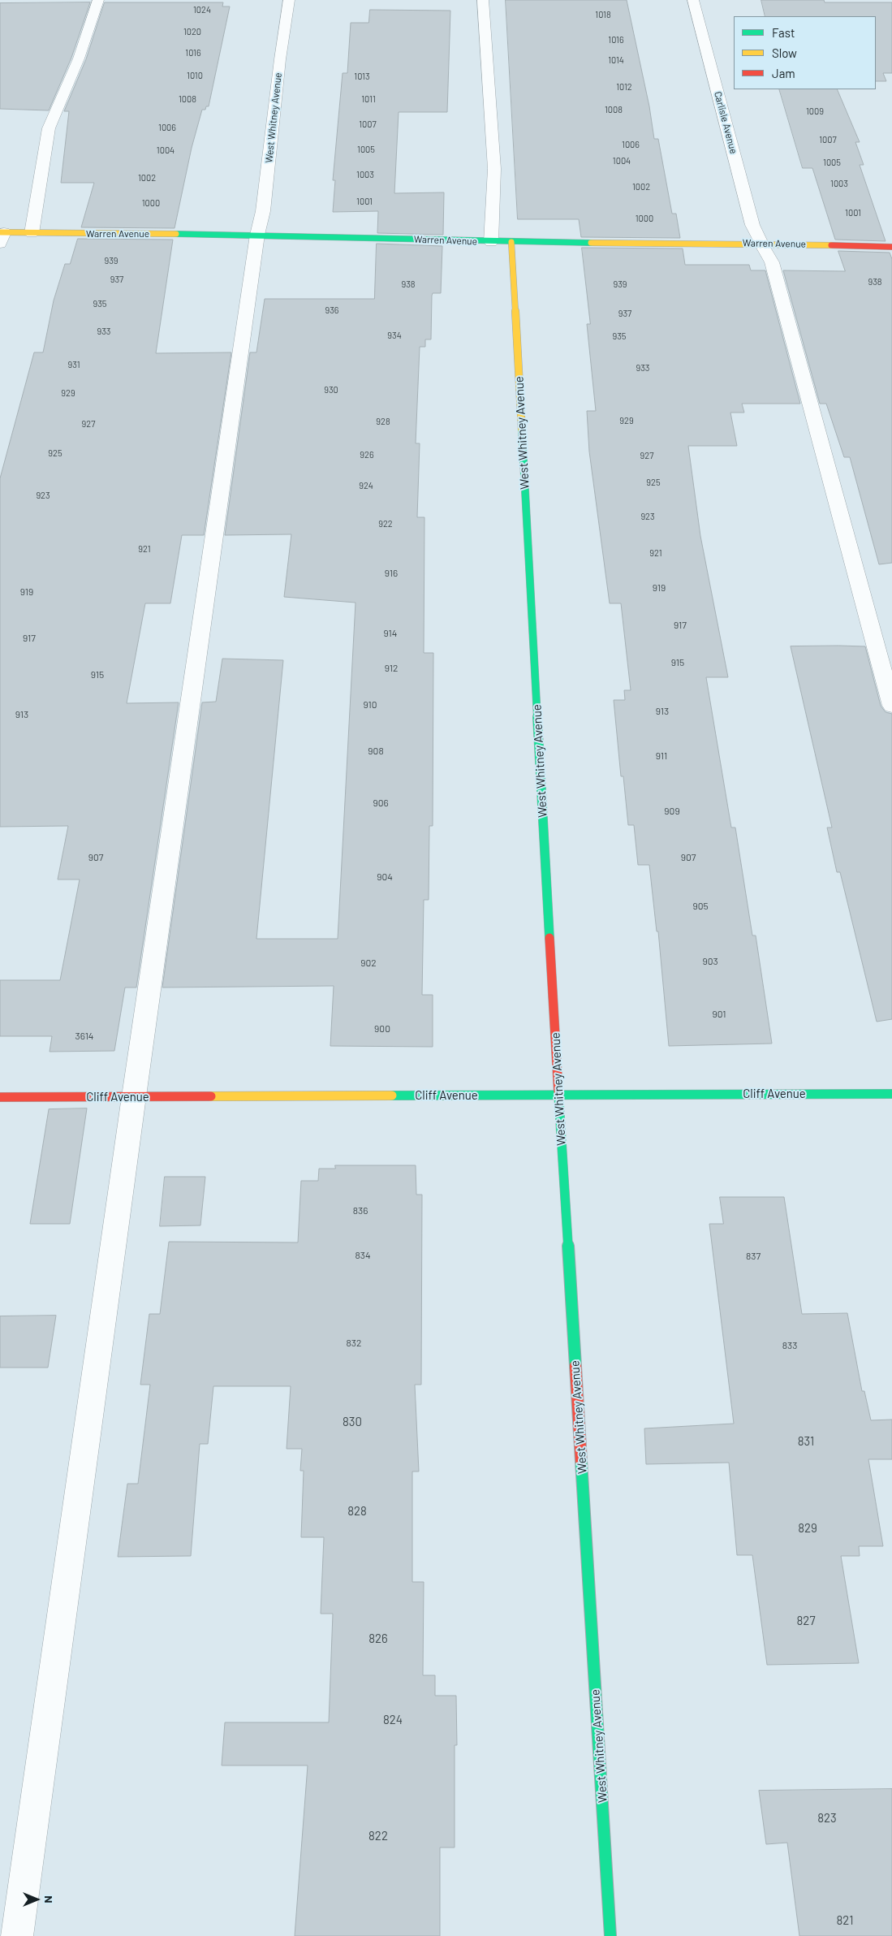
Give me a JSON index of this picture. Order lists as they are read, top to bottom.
{
  "streets": {
    "street": [
      "West Whitney Avenue",
      "Carlisle Avenue",
      "Warren Avenue",
      "Cliff Avenue"
    ]
  },
  "crossings": [
    ["West Whitney Avenue", "Warren Avenue"],
    ["West Whitney Avenue", "Cliff Avenue"],
    ["Carlisle Avenue", "Warren Avenue"]
  ],
  "house_numbers": [
    "1024",
    "1018",
    "1020",
    "1016",
    "1016",
    "1014",
    "1010",
    "1013",
    "1012",
    "1008",
    "1011",
    "1008",
    "1009",
    "1007",
    "1006",
    "1007",
    "1006",
    "1005",
    "1004",
    "1004",
    "1005",
    "1003",
    "1002",
    "1003",
    "1002",
    "1001",
    "1000",
    "1001",
    "1000",
    "939",
    "937",
    "938",
    "938",
    "939",
    "935",
    "936",
    "937",
    "933",
    "934",
    "935",
    "931",
    "933",
    "930",
    "929",
    "929",
    "928",
    "927",
    "925",
    "926",
    "927",
    "925",
    "924",
    "923",
    "923",
    "922",
    "921",
    "921",
    "916",
    "919",
    "919",
    "917",
    "914",
    "917",
    "915",
    "912",
    "915",
    "910",
    "913",
    "913",
    "908",
    "911",
    "906",
    "909",
    "907",
    "907",
    "904",
    "905",
    "903",
    "902",
    "901",
    "900",
    "3614",
    "836",
    "834",
    "837",
    "832",
    "833",
    "830",
    "831",
    "828",
    "829",
    "827",
    "826",
    "824",
    "823",
    "822",
    "821"
  ],
  "legend": ["Fast", "Slow", "Jam"],
  "north": "right"
}
